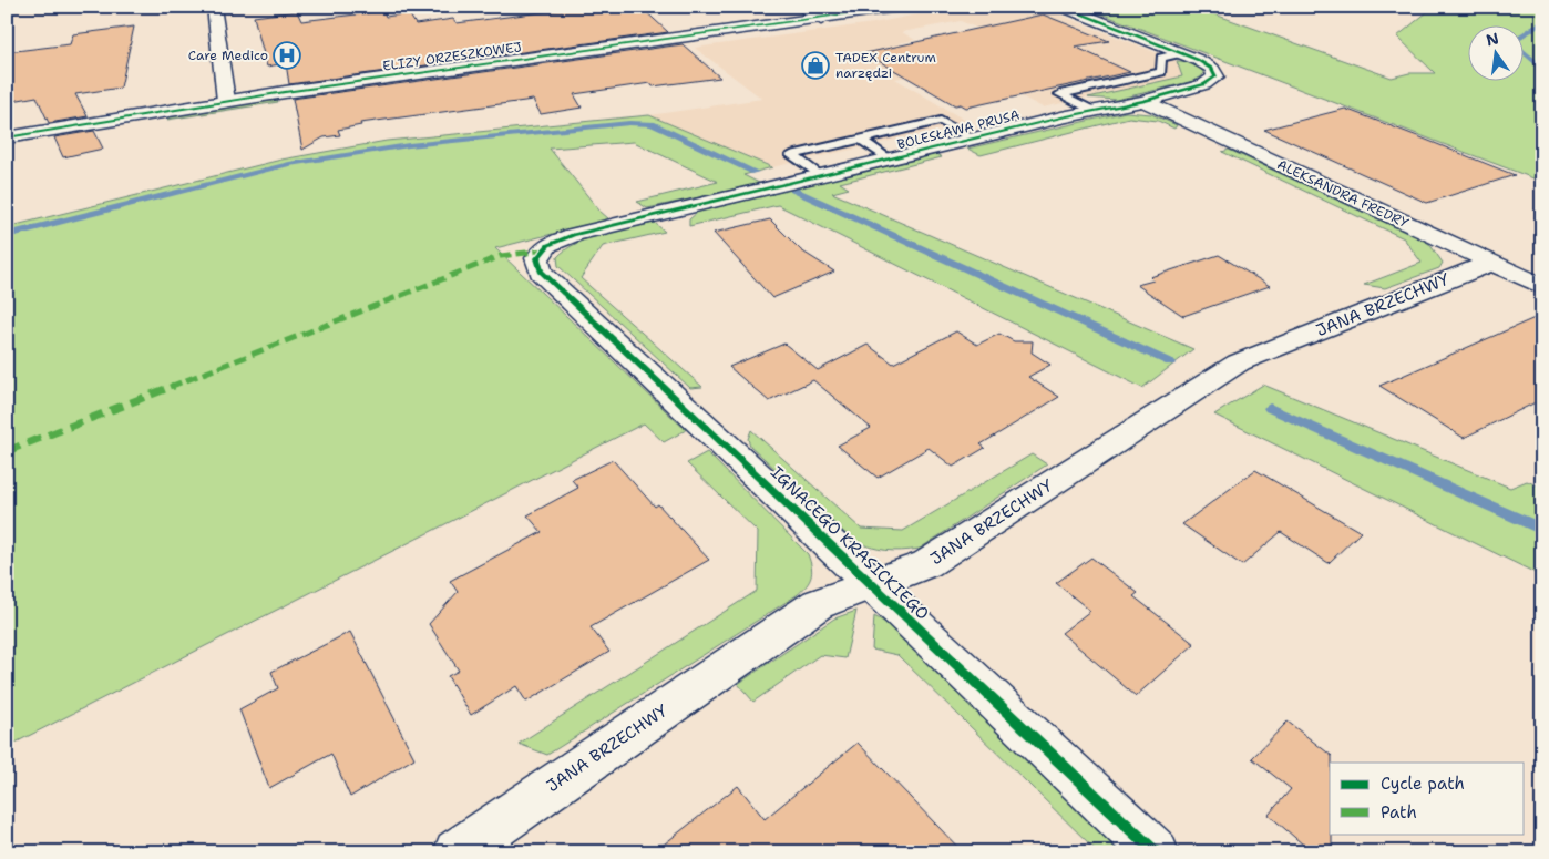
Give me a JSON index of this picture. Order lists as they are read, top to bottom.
{
  "streets": {
    "street": [
      "ELIZY ORZESZKOWEJ",
      "BOLESŁAWA PRUSA",
      "ALEKSANDRA FREDRY",
      "JANA BRZECHWY",
      "IGNACEGO KRASICKIEGO"
    ]
  },
  "crossings": [
    ["BOLESŁAWA PRUSA", "ALEKSANDRA FREDRY"],
    ["BOLESŁAWA PRUSA", "IGNACEGO KRASICKIEGO"],
    ["ALEKSANDRA FREDRY", "JANA BRZECHWY"],
    ["JANA BRZECHWY", "IGNACEGO KRASICKIEGO"]
  ],
  "places": {
    "hospital": ["Care Medico"],
    "shop": ["TADEX Centrum narzędzi"]
  },
  "legend": ["Cycle path", "Path"],
  "north": "top"
}
